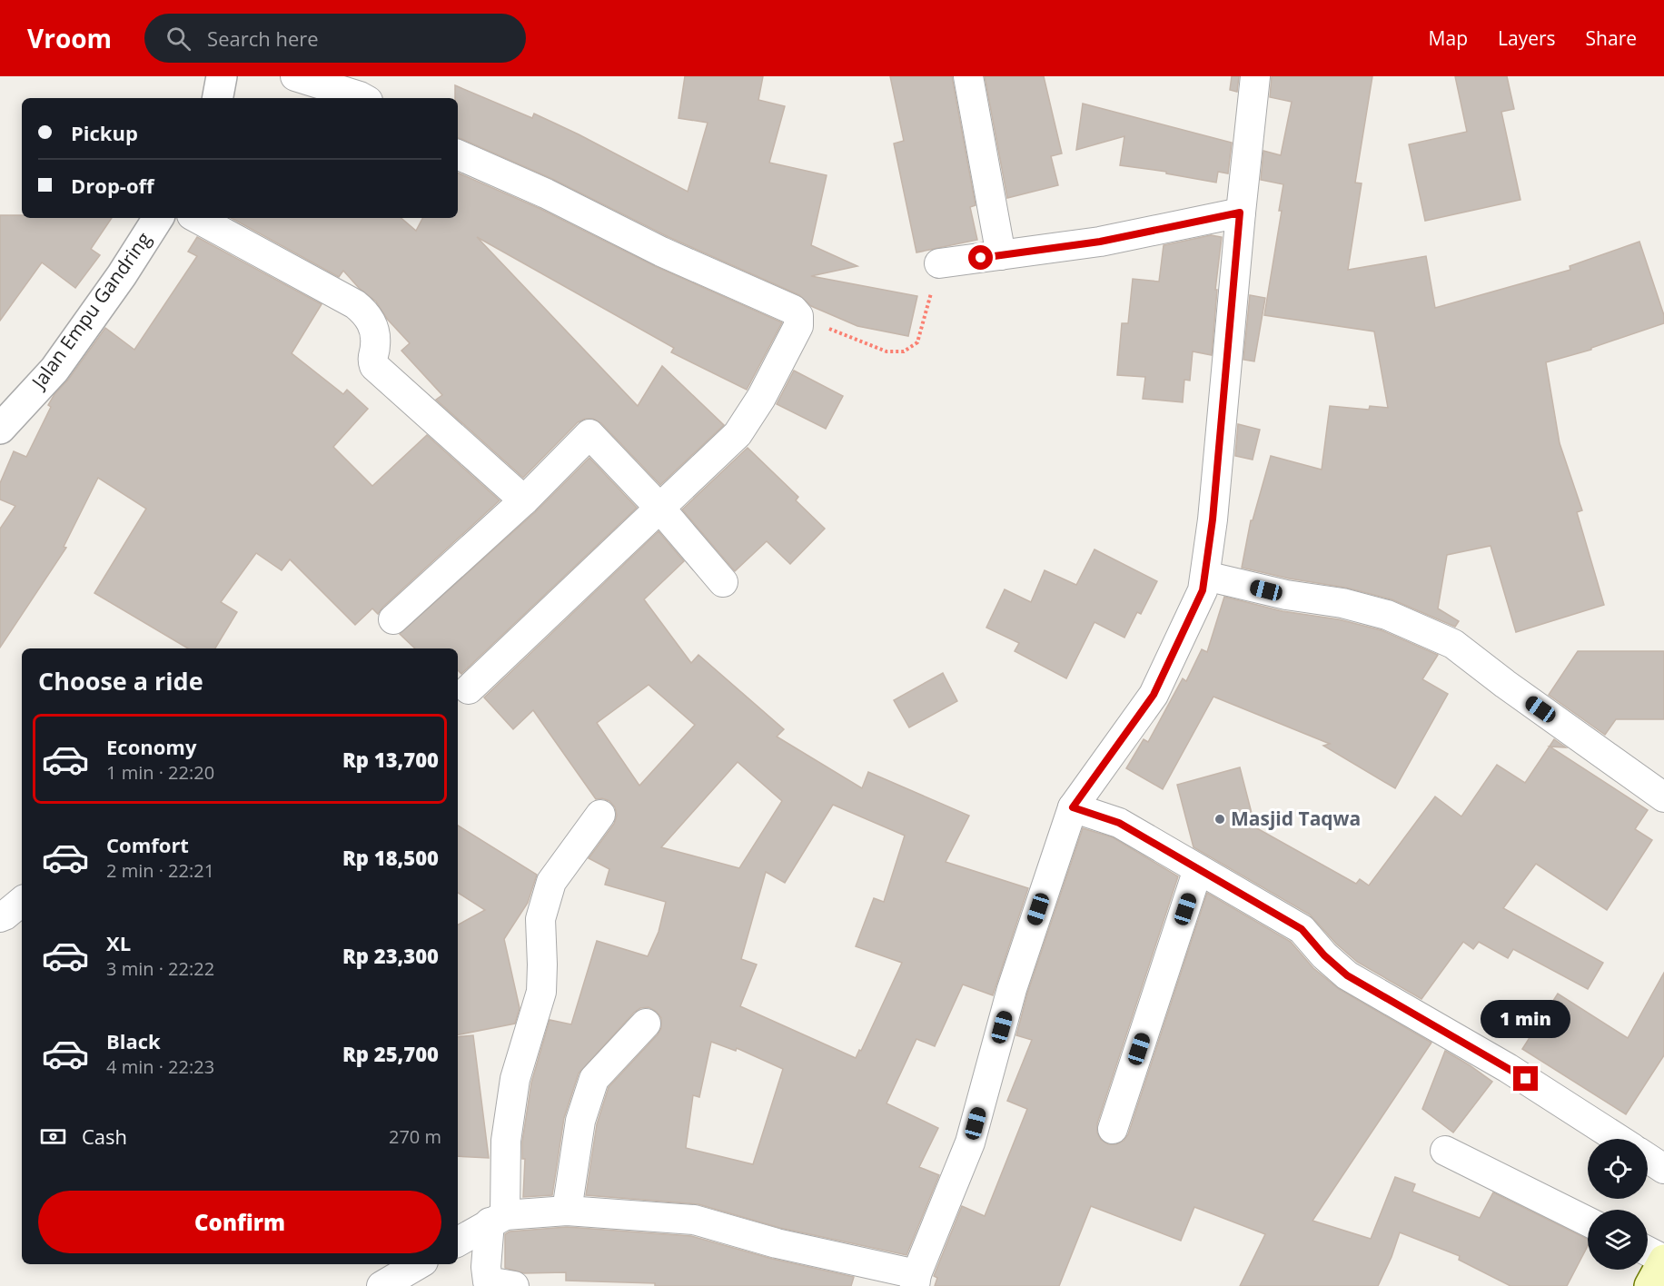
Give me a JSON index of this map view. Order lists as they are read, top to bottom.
{
  "streets": {
    "street": ["Jalan Empu Gandring"]
  },
  "places": ["Masjid Taqwa"],
  "page": {
    "header": "Vroom",
    "search": "Search here",
    "nav": ["Map", "Layers", "Share"],
    "banner": ["Pickup", "Drop-off"],
    "heading": "Choose a ride",
    "list": [
      {
        "name": "Economy",
        "note": "1 min · 22:20",
        "value": "Rp 13,700"
      },
      {
        "name": "Comfort",
        "note": "2 min · 22:21",
        "value": "Rp 18,500"
      },
      {
        "name": "XL",
        "note": "3 min · 22:22",
        "value": "Rp 23,300"
      },
      {
        "name": "Black",
        "note": "4 min · 22:23",
        "value": "Rp 25,700"
      }
    ],
    "bubble": "1 min",
    "pay": ["Cash", "270 m"],
    "buttons": "Confirm"
  }
}
